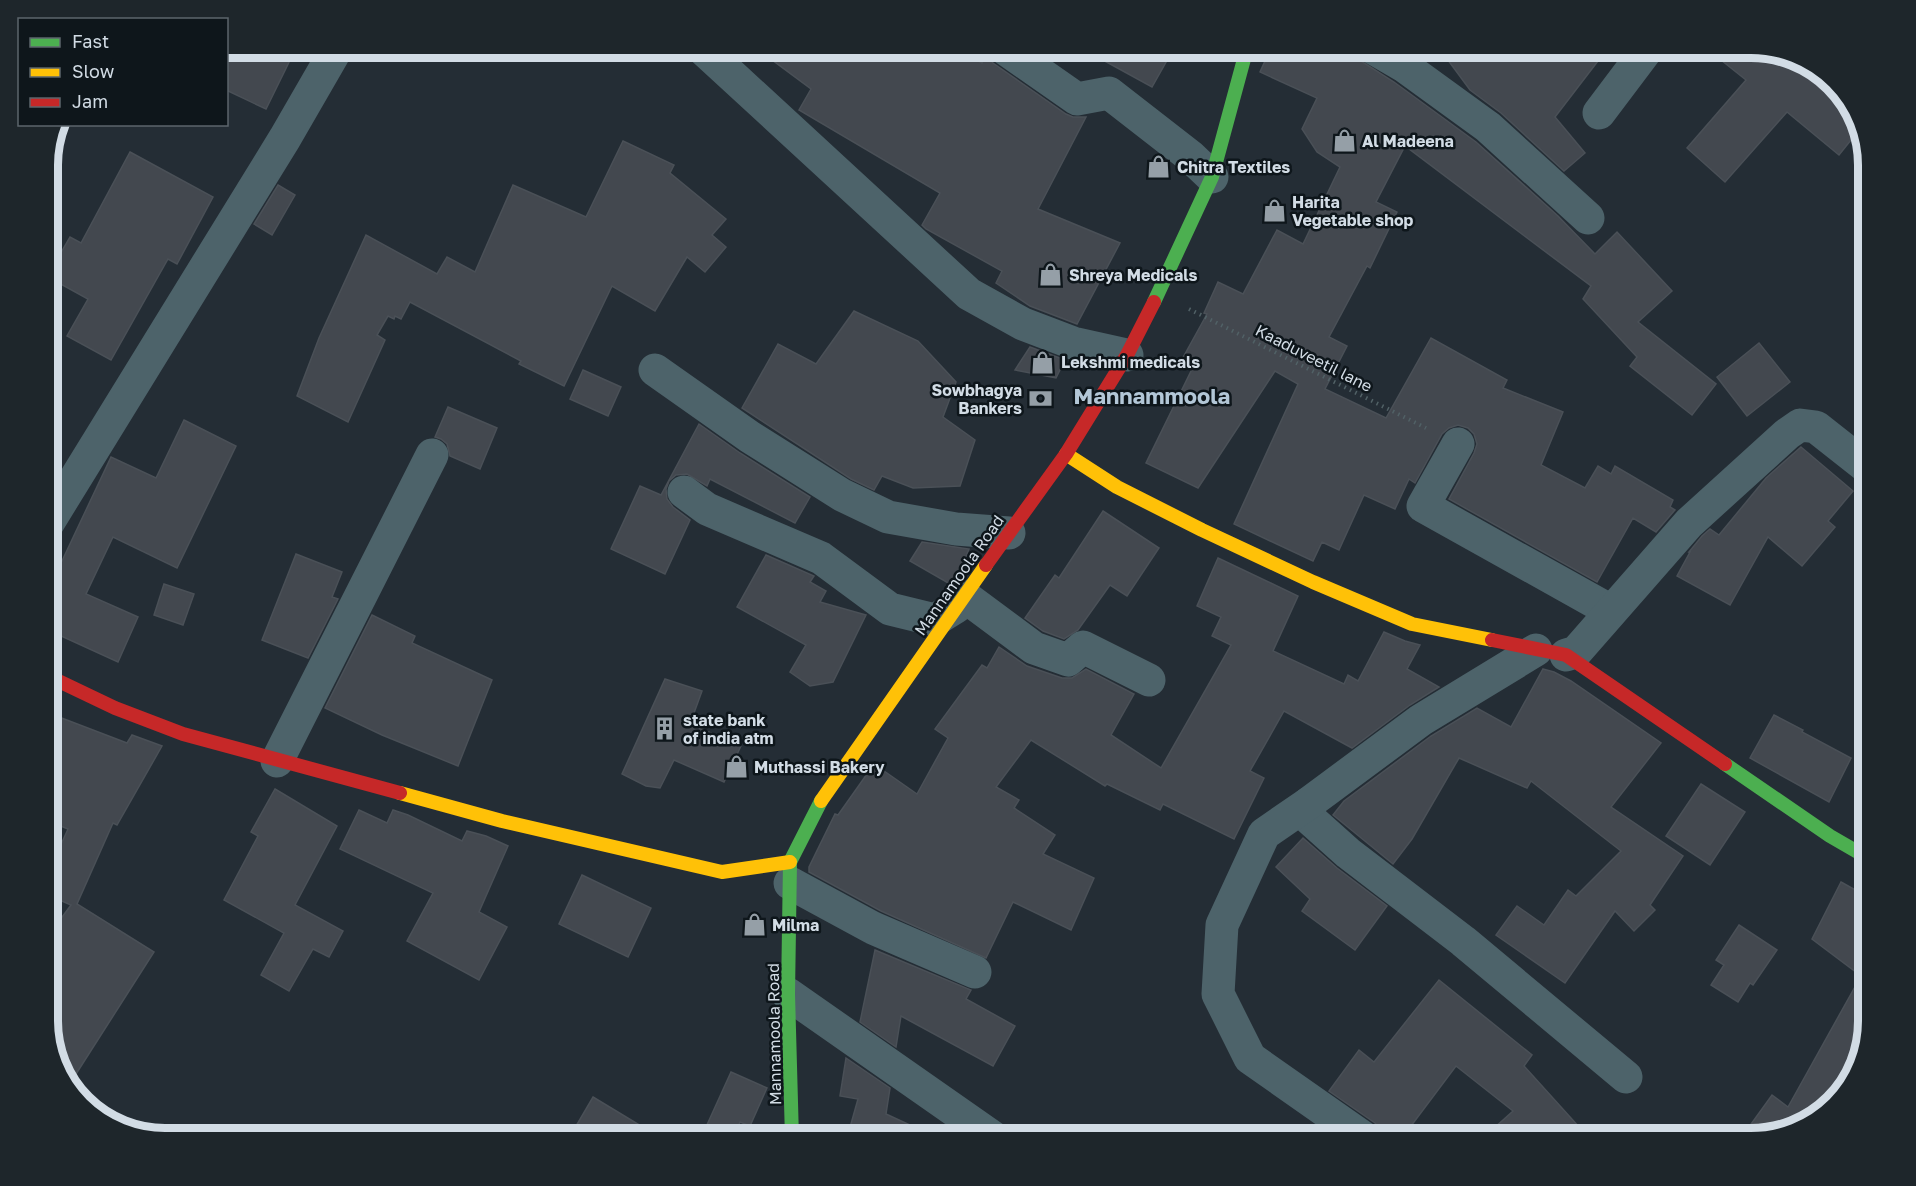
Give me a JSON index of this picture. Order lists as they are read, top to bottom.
{
  "streets": {
    "street": ["Mannamoola Road"],
    "path": ["Kaaduveetil lane"]
  },
  "crossings": [
    ["Kaaduveetil lane", "Mannamoola Road"]
  ],
  "districts": ["Mannammoola"],
  "places": {
    "shop": [
      "Al Madeena",
      "Chitra Textiles",
      "Harita Vegetable shop",
      "Shreya Medicals",
      "Lekshmi medicals",
      "Muthassi Bakery",
      "Milma"
    ],
    "bank": ["Sowbhagya Bankers"],
    "building": ["state bank of india atm"]
  },
  "legend": ["Fast", "Slow", "Jam"]
}
